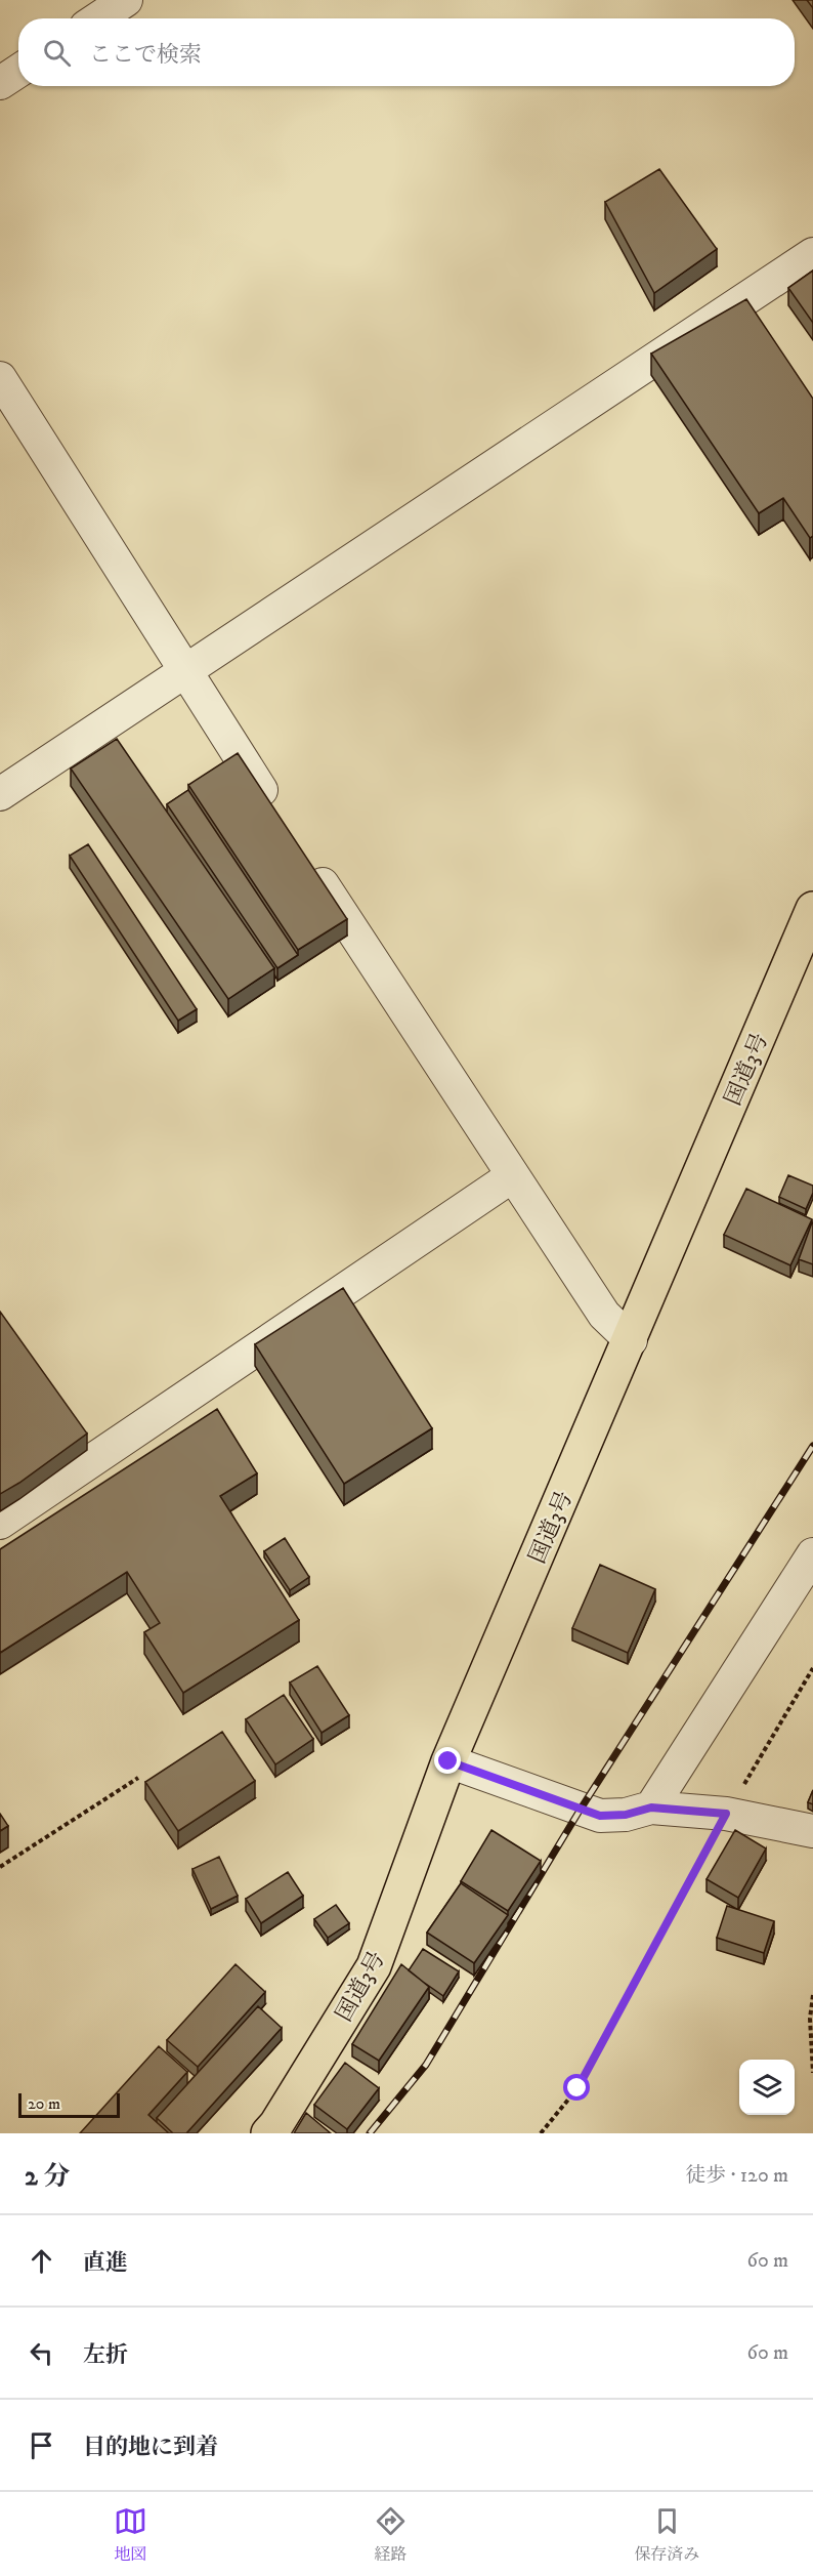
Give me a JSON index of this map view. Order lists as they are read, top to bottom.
{
  "streets": {
    "highway": ["国道3号"]
  },
  "scale_bar": "20 m",
  "page": {
    "search": "ここで検索",
    "scale": "20 m",
    "heading": ["2 分", "徒歩 · 120 m"],
    "list": [
      ["直進", "60 m"],
      ["左折", "60 m"],
      "目的地に到着"
    ],
    "nav": ["地図", "経路", "保存済み"]
  }
}
